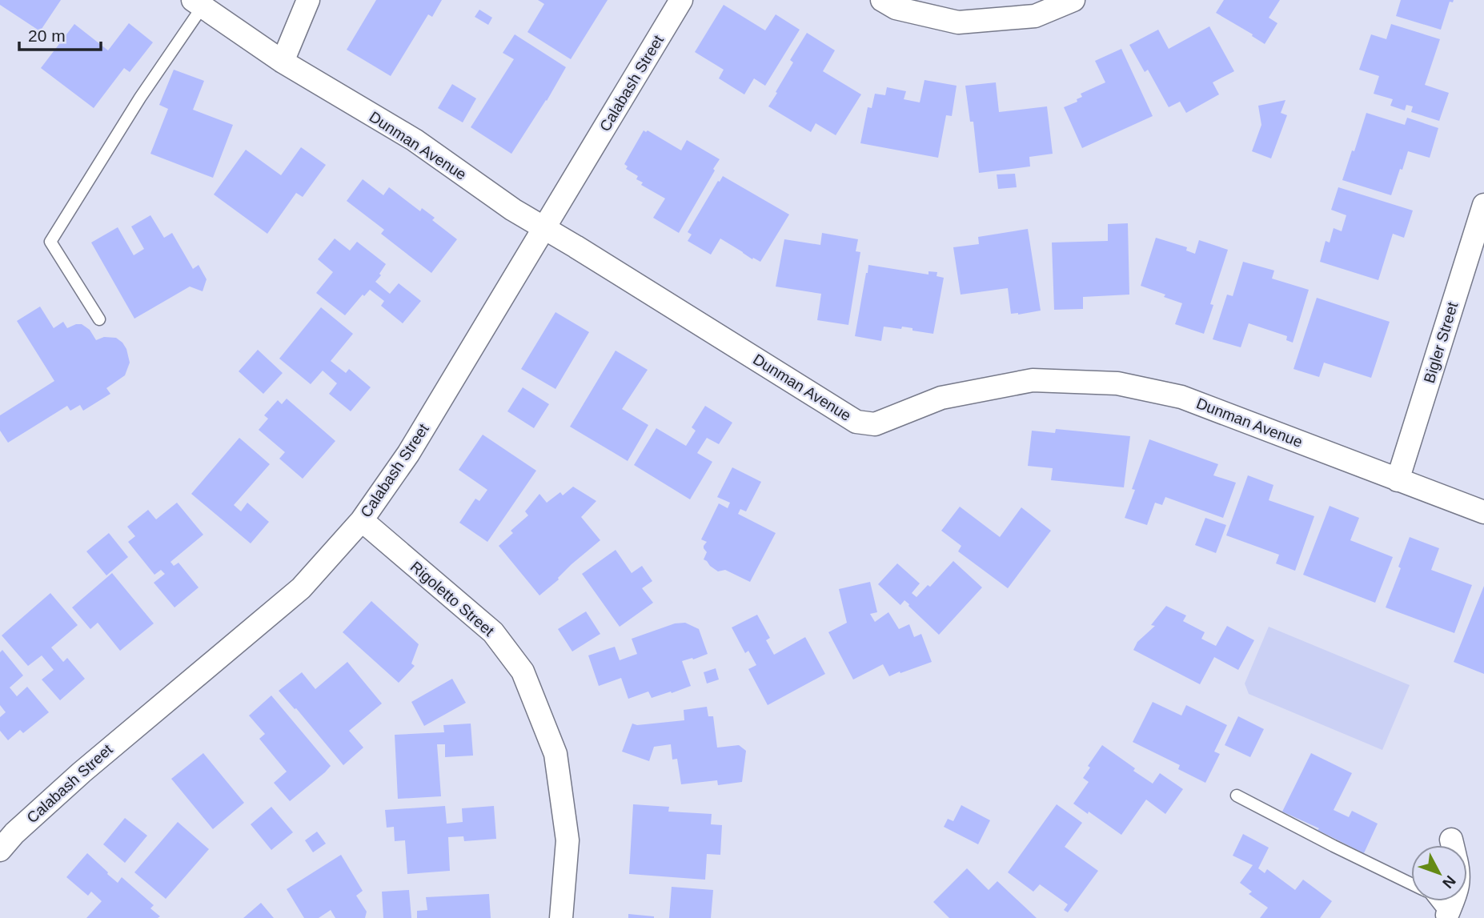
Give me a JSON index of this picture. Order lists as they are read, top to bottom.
{
  "streets": {
    "street": [
      "Calabash Street",
      "Dunman Avenue",
      "Bigler Street",
      "Rigoletto Street"
    ]
  },
  "crossings": [
    ["Calabash Street", "Dunman Avenue"],
    ["Calabash Street", "Rigoletto Street"],
    ["Dunman Avenue", "Bigler Street"]
  ],
  "scale_bar": "20 m",
  "north": "bottom right"
}
